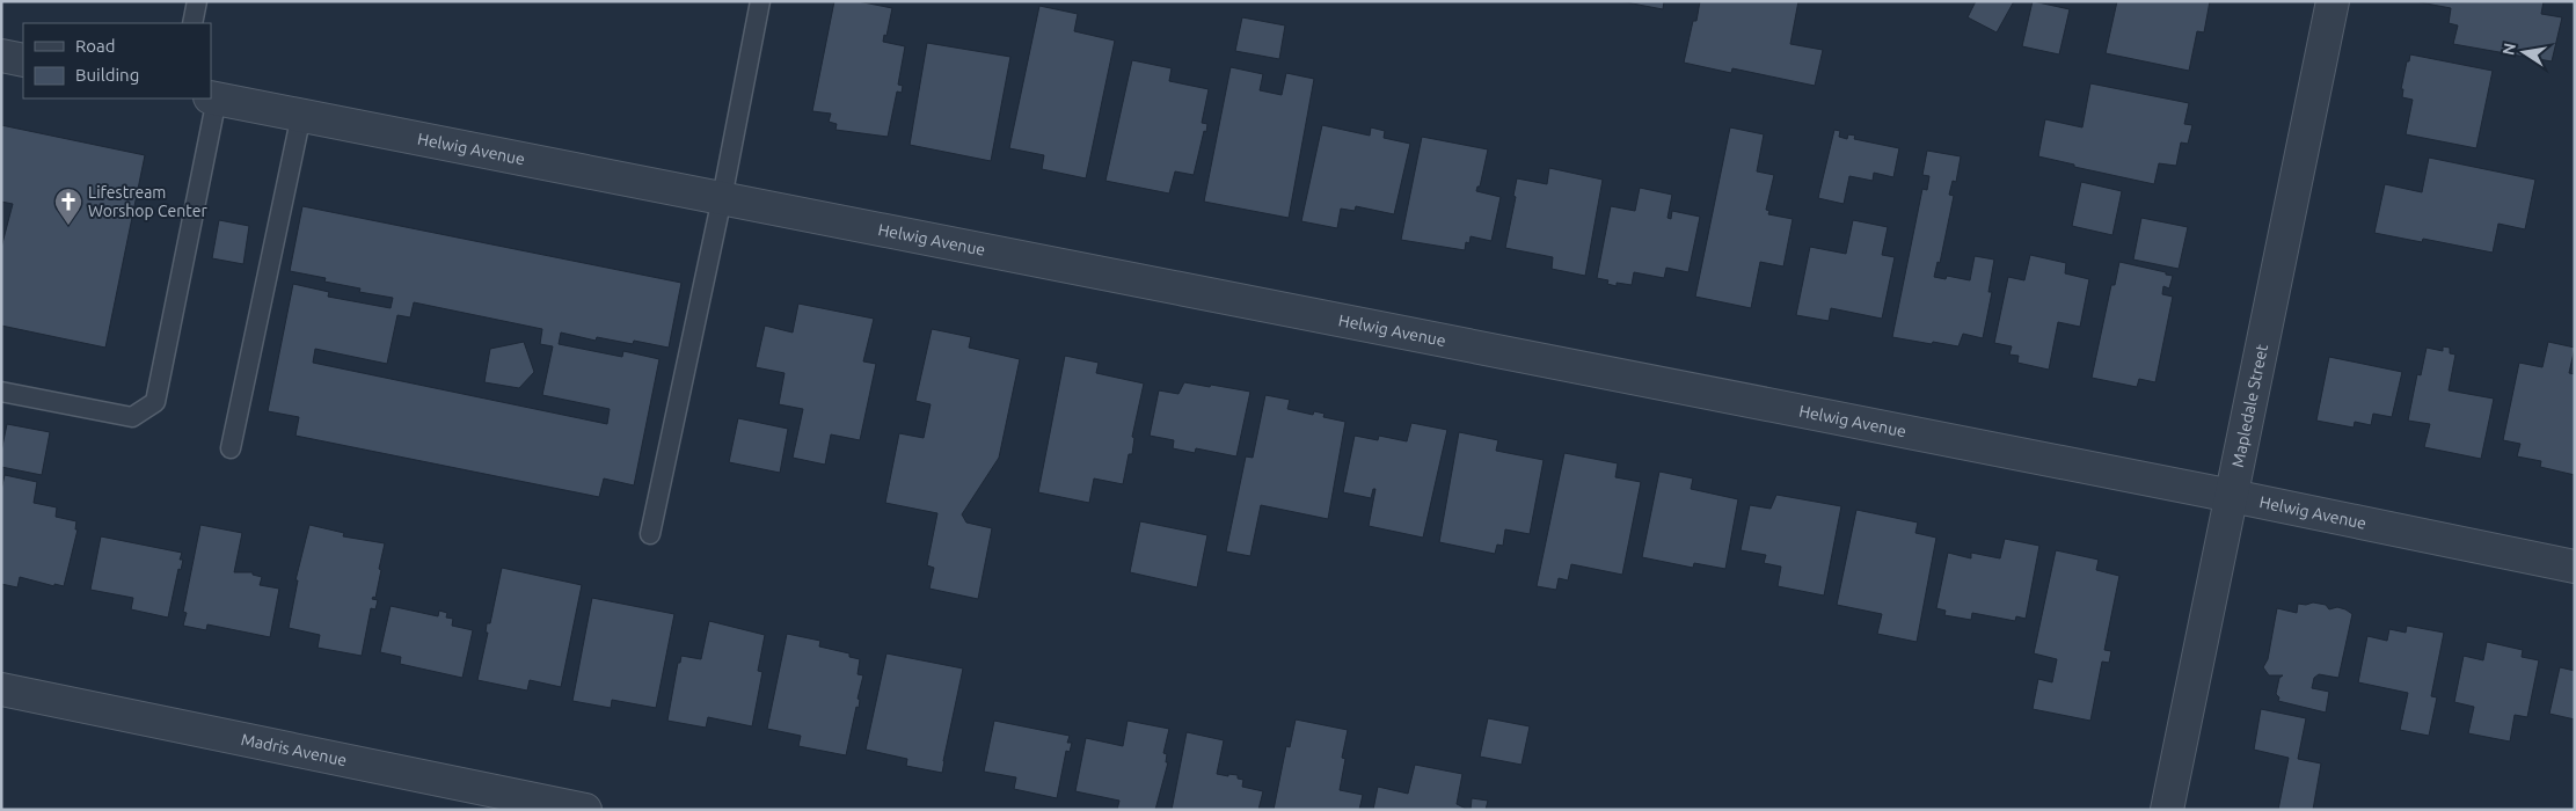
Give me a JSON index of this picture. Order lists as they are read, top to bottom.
{
  "streets": {
    "street": ["Helwig Avenue", "Mapledale Street", "Madris Avenue"]
  },
  "crossings": [
    ["Helwig Avenue", "Mapledale Street"]
  ],
  "places": {
    "church": ["Lifestream Worshop Center"]
  },
  "legend": ["Road", "Building"],
  "north": "left"
}
